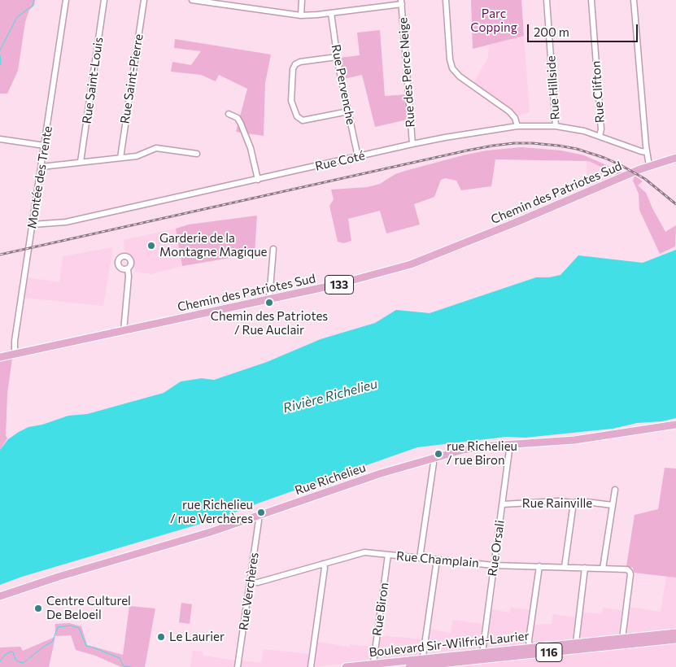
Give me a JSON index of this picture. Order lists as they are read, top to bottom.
{
  "streets": {
    "main road": [
      "Chemin des Patriotes Sud",
      "133",
      "Rue Richelieu",
      "Boulevard Sir-Wilfrid-Laurier",
      "116"
    ],
    "street": [
      "Rue des Perce Neige",
      "Rue Saint-Pierre",
      "Rue Saint-Louis",
      "Rue Pervenche",
      "Rue Hillside",
      "Rue Clifton",
      "Rue Coté",
      "Montée des Trente",
      "Rue Rainville",
      "Rue Orsali",
      "Rue Champlain",
      "Rue Verchères",
      "Rue Biron"
    ]
  },
  "crossings": [
    ["Rue des Perce Neige", "Rue Coté"],
    ["Rue Pervenche", "Rue Coté"],
    ["Rue Hillside", "Rue Coté"],
    ["Rue Clifton", "Rue Coté"],
    ["Rue Coté", "Montée des Trente"],
    ["Montée des Trente", "Chemin des Patriotes Sud"],
    ["Chemin des Patriotes Sud", "133"],
    ["Rue Richelieu", "Rue Orsali"],
    ["Rue Richelieu", "Rue Verchères"],
    ["Rue Rainville", "Rue Orsali"],
    ["Rue Orsali", "Rue Champlain"],
    ["Rue Orsali", "Boulevard Sir-Wilfrid-Laurier"],
    ["Rue Champlain", "Rue Verchères"],
    ["Rue Champlain", "Rue Biron"],
    ["Rue Champlain", "Boulevard Sir-Wilfrid-Laurier"],
    ["Rue Biron", "Boulevard Sir-Wilfrid-Laurier"]
  ],
  "water": ["Rivière Richelieu"],
  "parks": ["Parc Copping"],
  "places": [
    "Garderie de la Montagne Magique",
    "Chemin des Patriotes / Rue Auclair",
    "rue Richelieu / rue Biron",
    "rue Richelieu / rue Verchères",
    "Centre Culturel De Beloeil",
    "Le Laurier"
  ],
  "scale_bar": "200 m"
}
